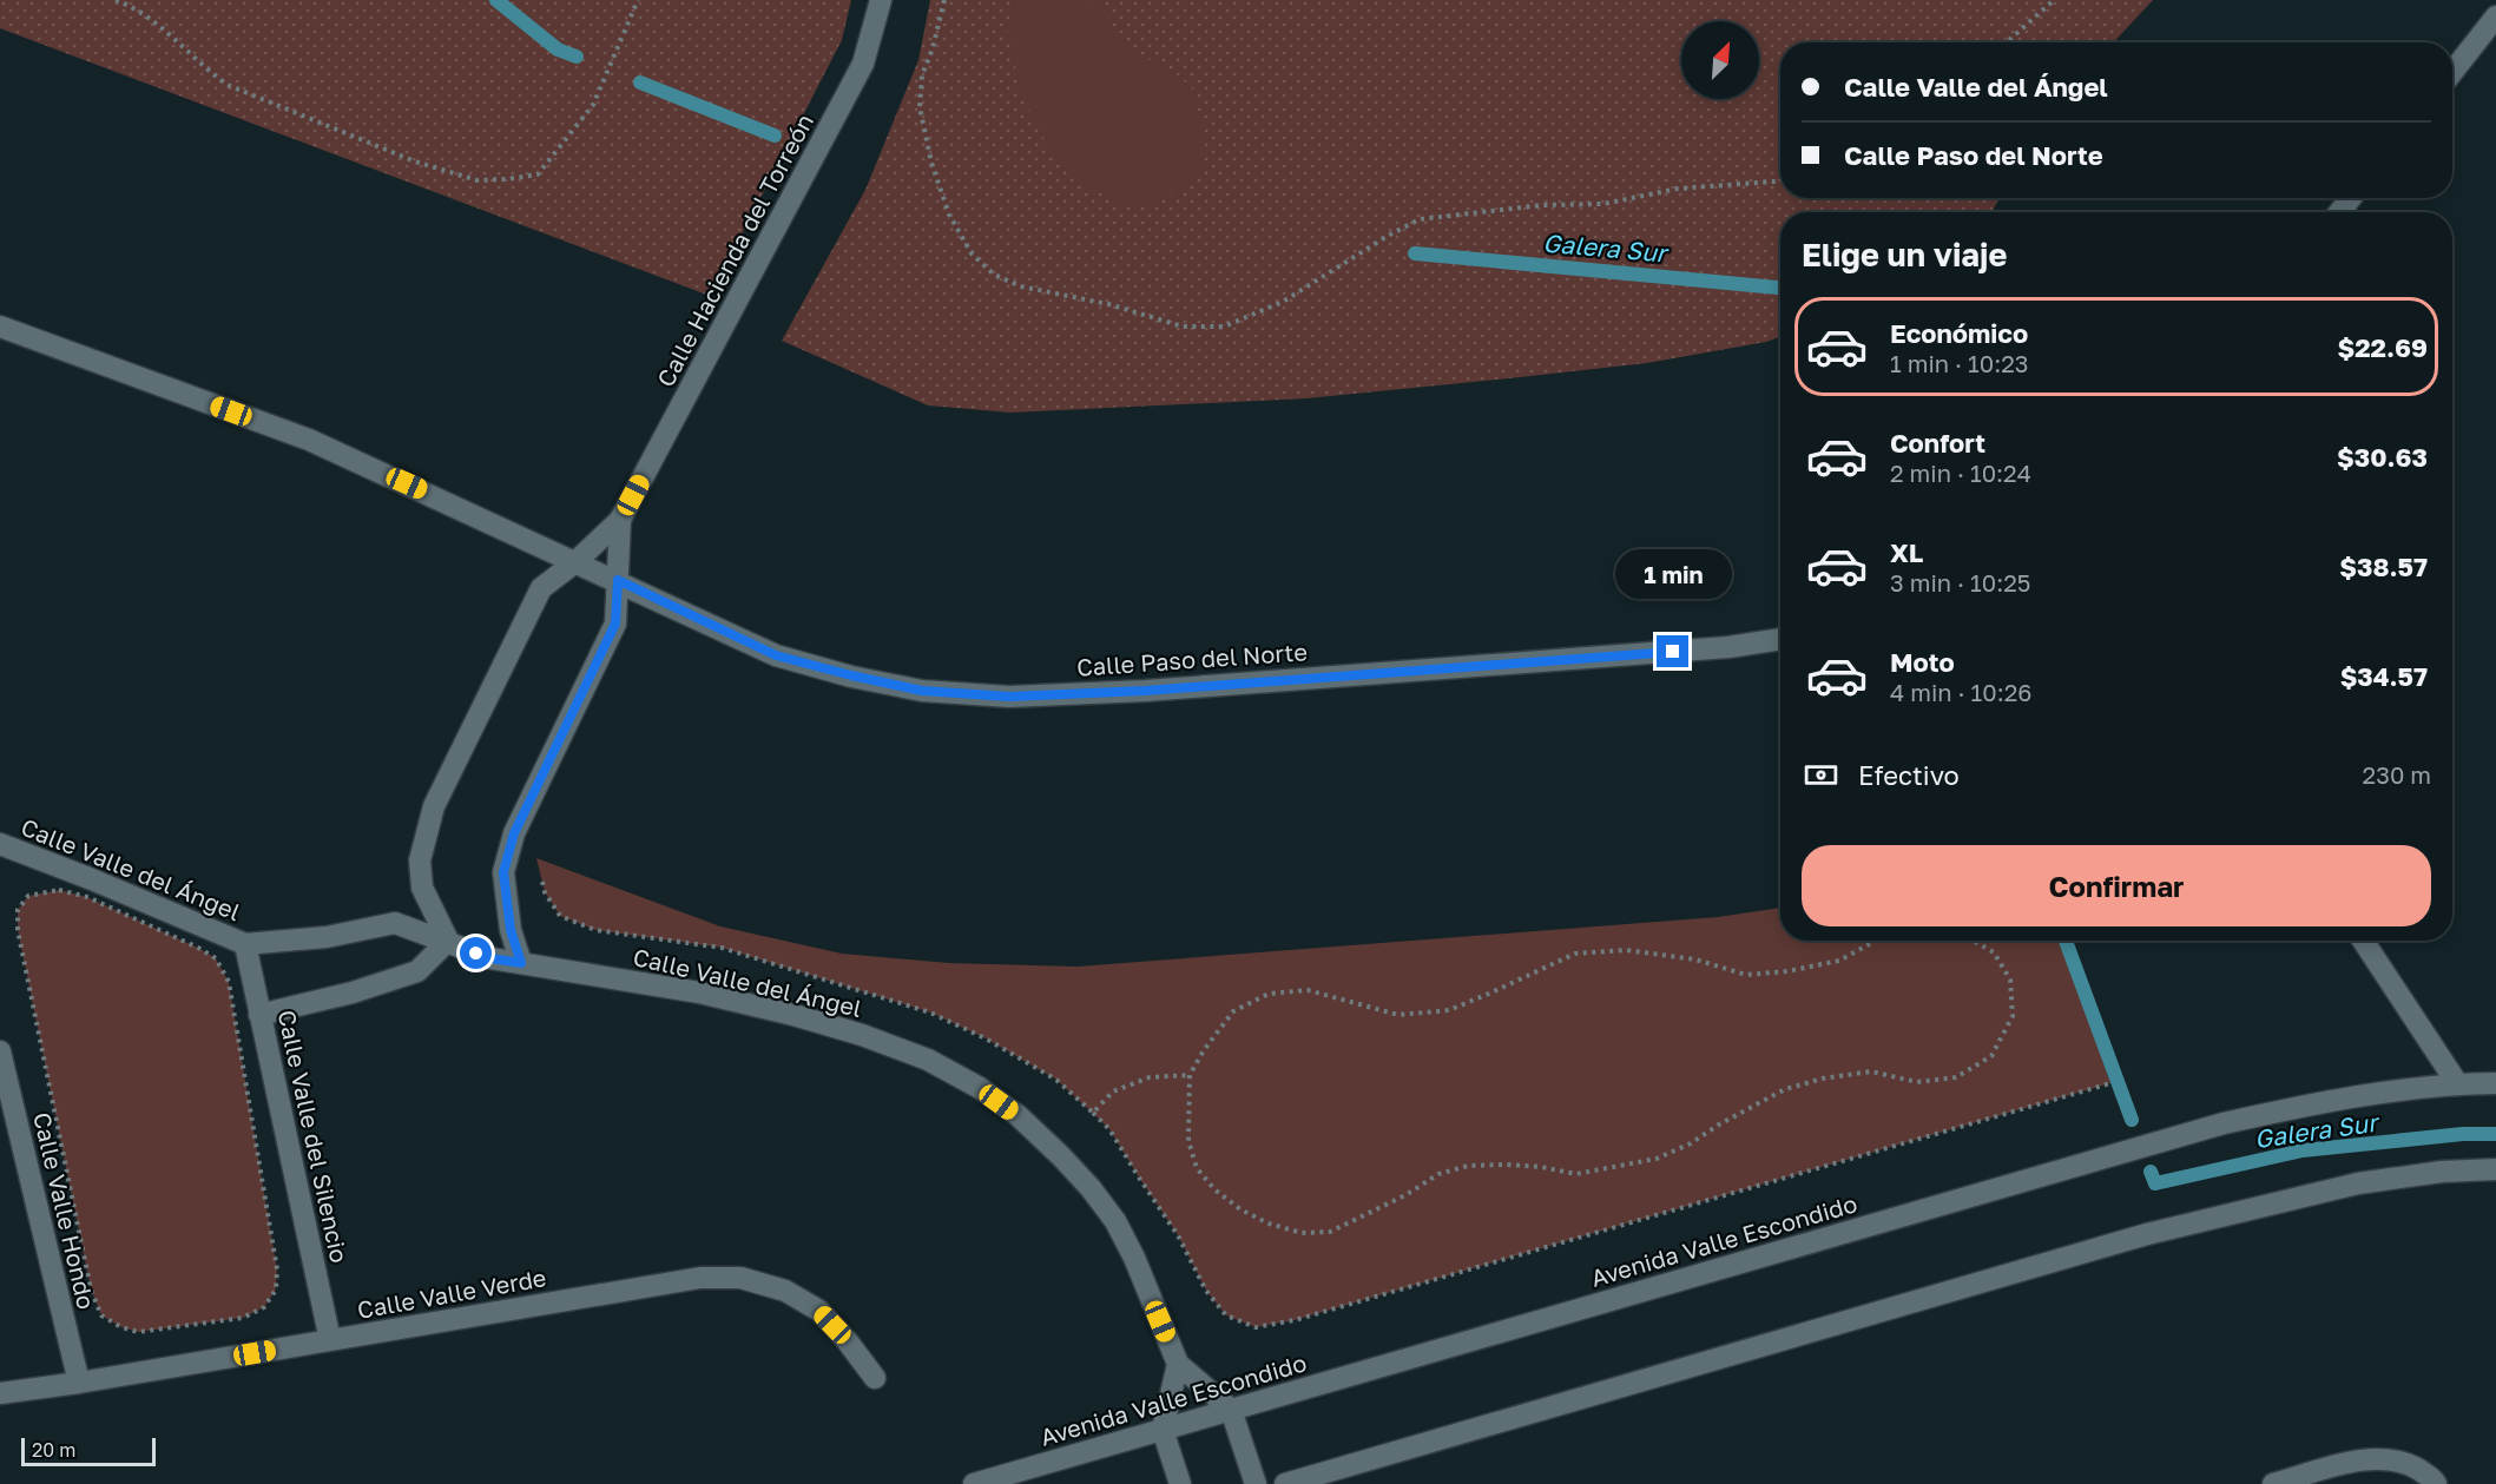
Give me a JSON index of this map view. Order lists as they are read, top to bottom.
{
  "streets": {
    "street": [
      "Calle Hacienda del Torreón",
      "Calle Paso del Norte",
      "Calle Valle del Ángel",
      "Calle Valle del Silencio",
      "Calle Valle Hondo",
      "Avenida Valle Escondido",
      "Calle Valle Verde"
    ]
  },
  "crossings": [
    ["Calle Hacienda del Torreón", "Calle Paso del Norte"],
    ["Calle Hacienda del Torreón", "Calle Valle del Ángel"],
    ["Calle Valle del Ángel", "Calle Valle del Silencio"],
    ["Calle Valle del Ángel", "Avenida Valle Escondido"],
    ["Calle Valle del Silencio", "Calle Valle Verde"],
    ["Calle Valle Hondo", "Calle Valle Verde"]
  ],
  "water": ["Galera Sur"],
  "scale_bar": "20 m",
  "north": "top right",
  "page": {
    "banner": ["Calle Valle del Ángel", "Calle Paso del Norte"],
    "heading": "Elige un viaje",
    "list": [
      {
        "name": "Económico",
        "note": "1 min · 10:23",
        "value": "$22.69"
      },
      {
        "name": "Confort",
        "note": "2 min · 10:24",
        "value": "$30.63"
      },
      {
        "name": "XL",
        "note": "3 min · 10:25",
        "value": "$38.57"
      },
      {
        "name": "Moto",
        "note": "4 min · 10:26",
        "value": "$34.57"
      }
    ],
    "bubble": "1 min",
    "pay": ["Efectivo", "230 m"],
    "buttons": "Confirmar",
    "scale": "20 m"
  }
}
